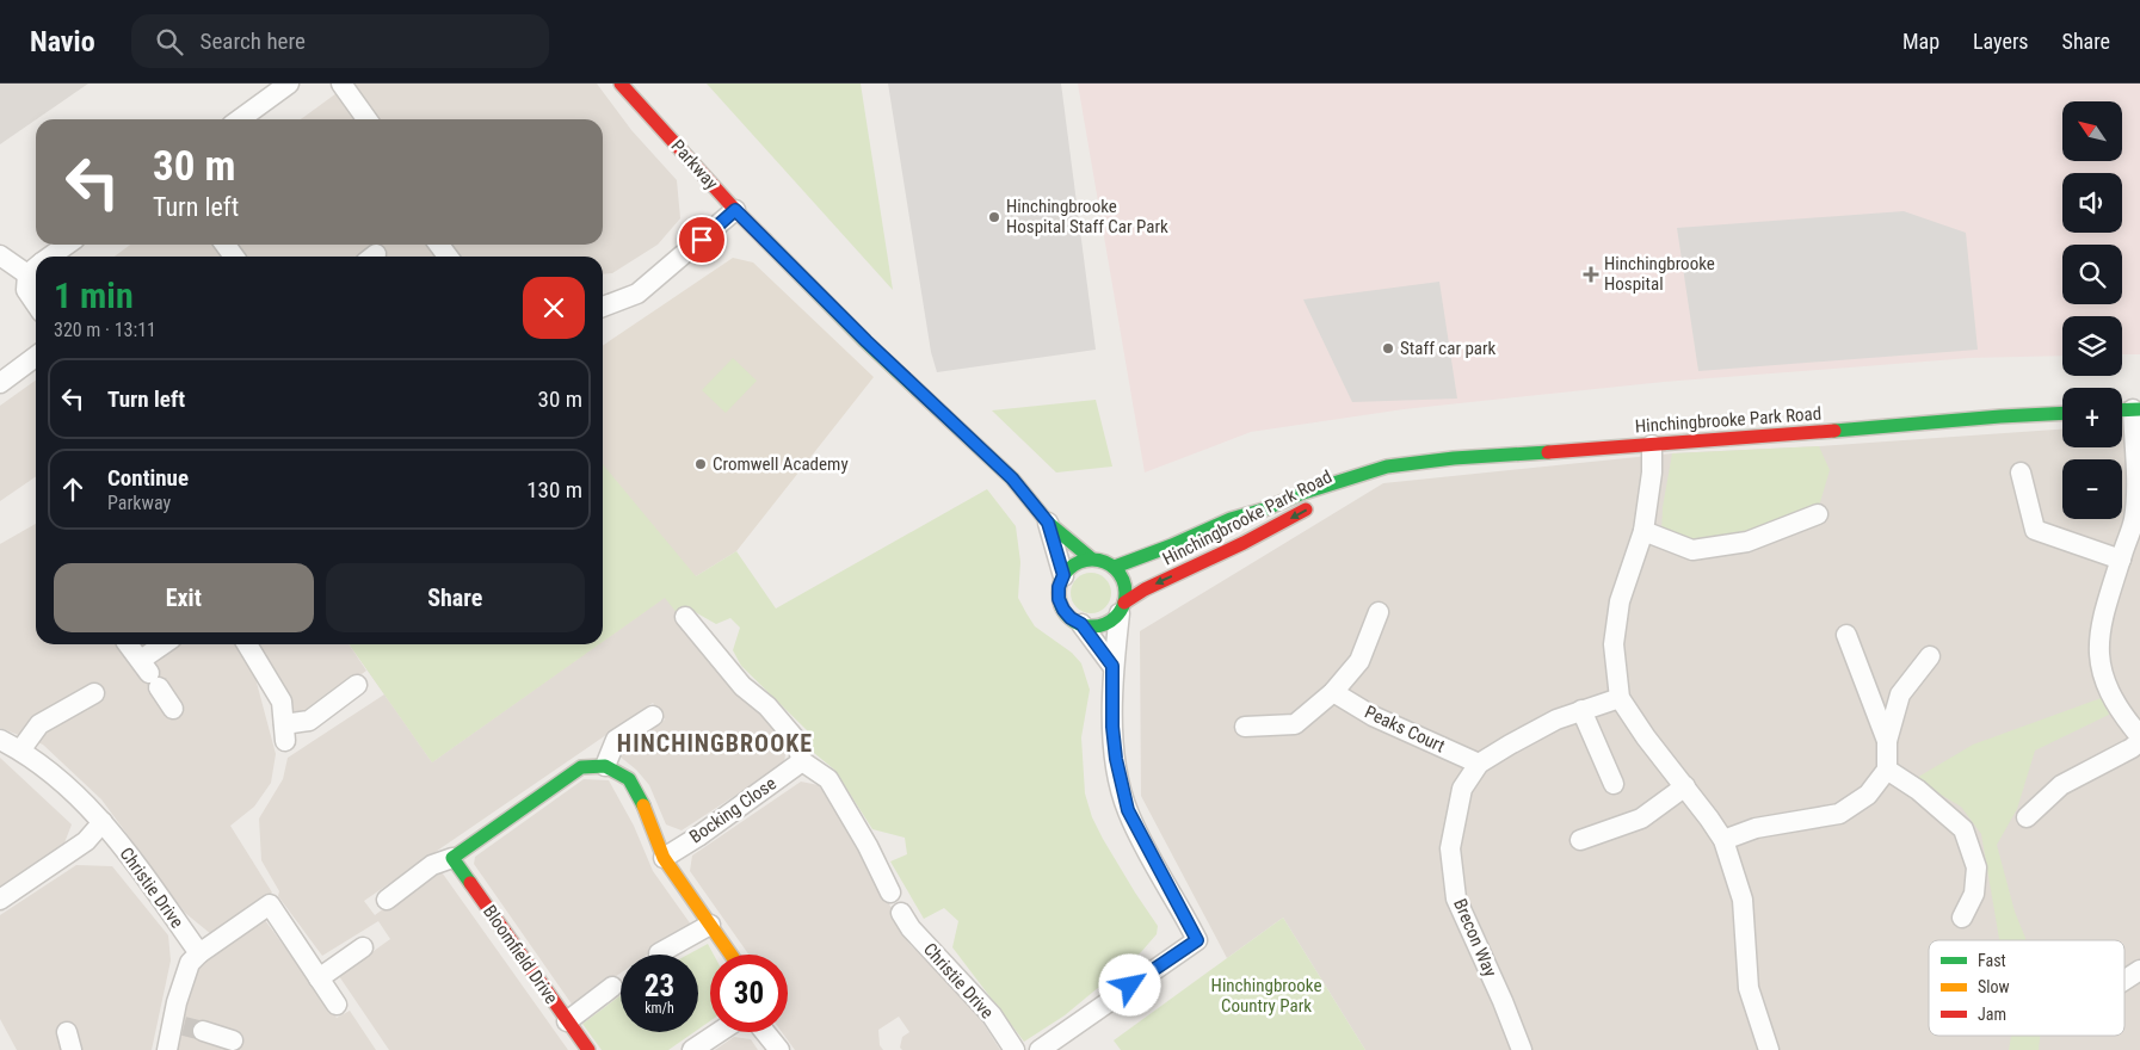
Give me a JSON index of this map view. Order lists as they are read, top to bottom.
{
  "streets": {
    "street": [
      "Parkway",
      "Hinchingbrooke Park Road",
      "Peaks Court",
      "Bocking Close",
      "Christie Drive",
      "Brecon Way",
      "Bloomfield Drive"
    ]
  },
  "crossings": [
    ["Parkway", "Hinchingbrooke Park Road"],
    ["Peaks Court", "Brecon Way"]
  ],
  "districts": ["HINCHINGBROOKE"],
  "parks": ["Hinchingbrooke Country Park"],
  "places": {
    "other": ["Hinchingbrooke Hospital Staff Car Park", "Staff car park", "Cromwell Academy"],
    "health": ["Hinchingbrooke Hospital"]
  },
  "legend": ["Fast", "Slow", "Jam"],
  "north": "top left",
  "page": {
    "header": "Navio",
    "search": "Search here",
    "nav": ["Map", "Layers", "Share"],
    "map_buttons": ["+", "−"],
    "turn": ["30 m", "Turn left"],
    "heading": ["1 min", "320 m · 13:11"],
    "list": [
      {
        "name": "Turn left",
        "value": "30 m"
      },
      {
        "name": "Continue",
        "note": "Parkway",
        "value": "130 m"
      }
    ],
    "buttons": ["Exit", "Share"],
    "speed": "23 km/h",
    "limit": "30"
  }
}
